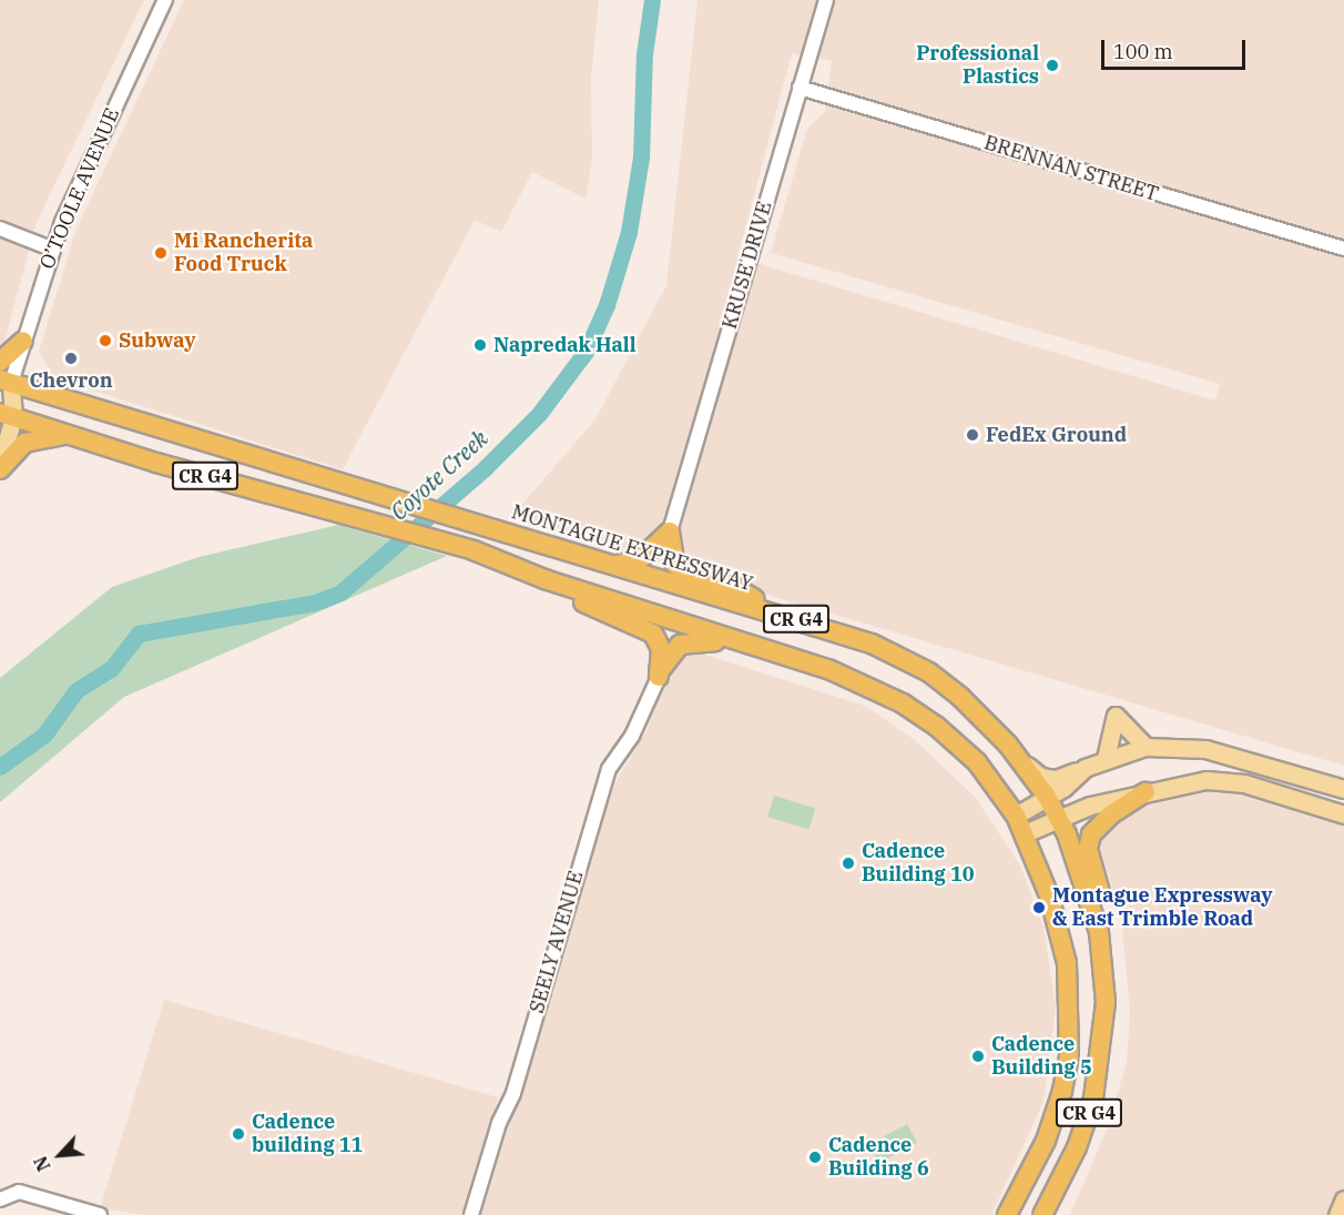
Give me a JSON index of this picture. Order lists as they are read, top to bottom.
{
  "streets": {
    "highway": ["CR G4", "MONTAGUE EXPRESSWAY"],
    "street": [
      "BRENNAN STREET",
      "O’TOOLE AVENUE",
      "KRUSE DRIVE",
      "SEELY AVENUE"
    ]
  },
  "crossings": [
    ["BRENNAN STREET", "KRUSE DRIVE"],
    ["O’TOOLE AVENUE", "MONTAGUE EXPRESSWAY"]
  ],
  "water": ["Coyote Creek"],
  "places": [
    "Professional Plastics",
    "Mi Rancherita Food Truck",
    "Subway",
    "Napredak Hall",
    "Chevron",
    "FedEx Ground",
    "Cadence Building 10",
    "Montague Expressway & East Trimble Road",
    "Cadence Building 5",
    "Cadence building 11",
    "Cadence Building 6"
  ],
  "scale_bar": "100 m",
  "north": "bottom left"
}
